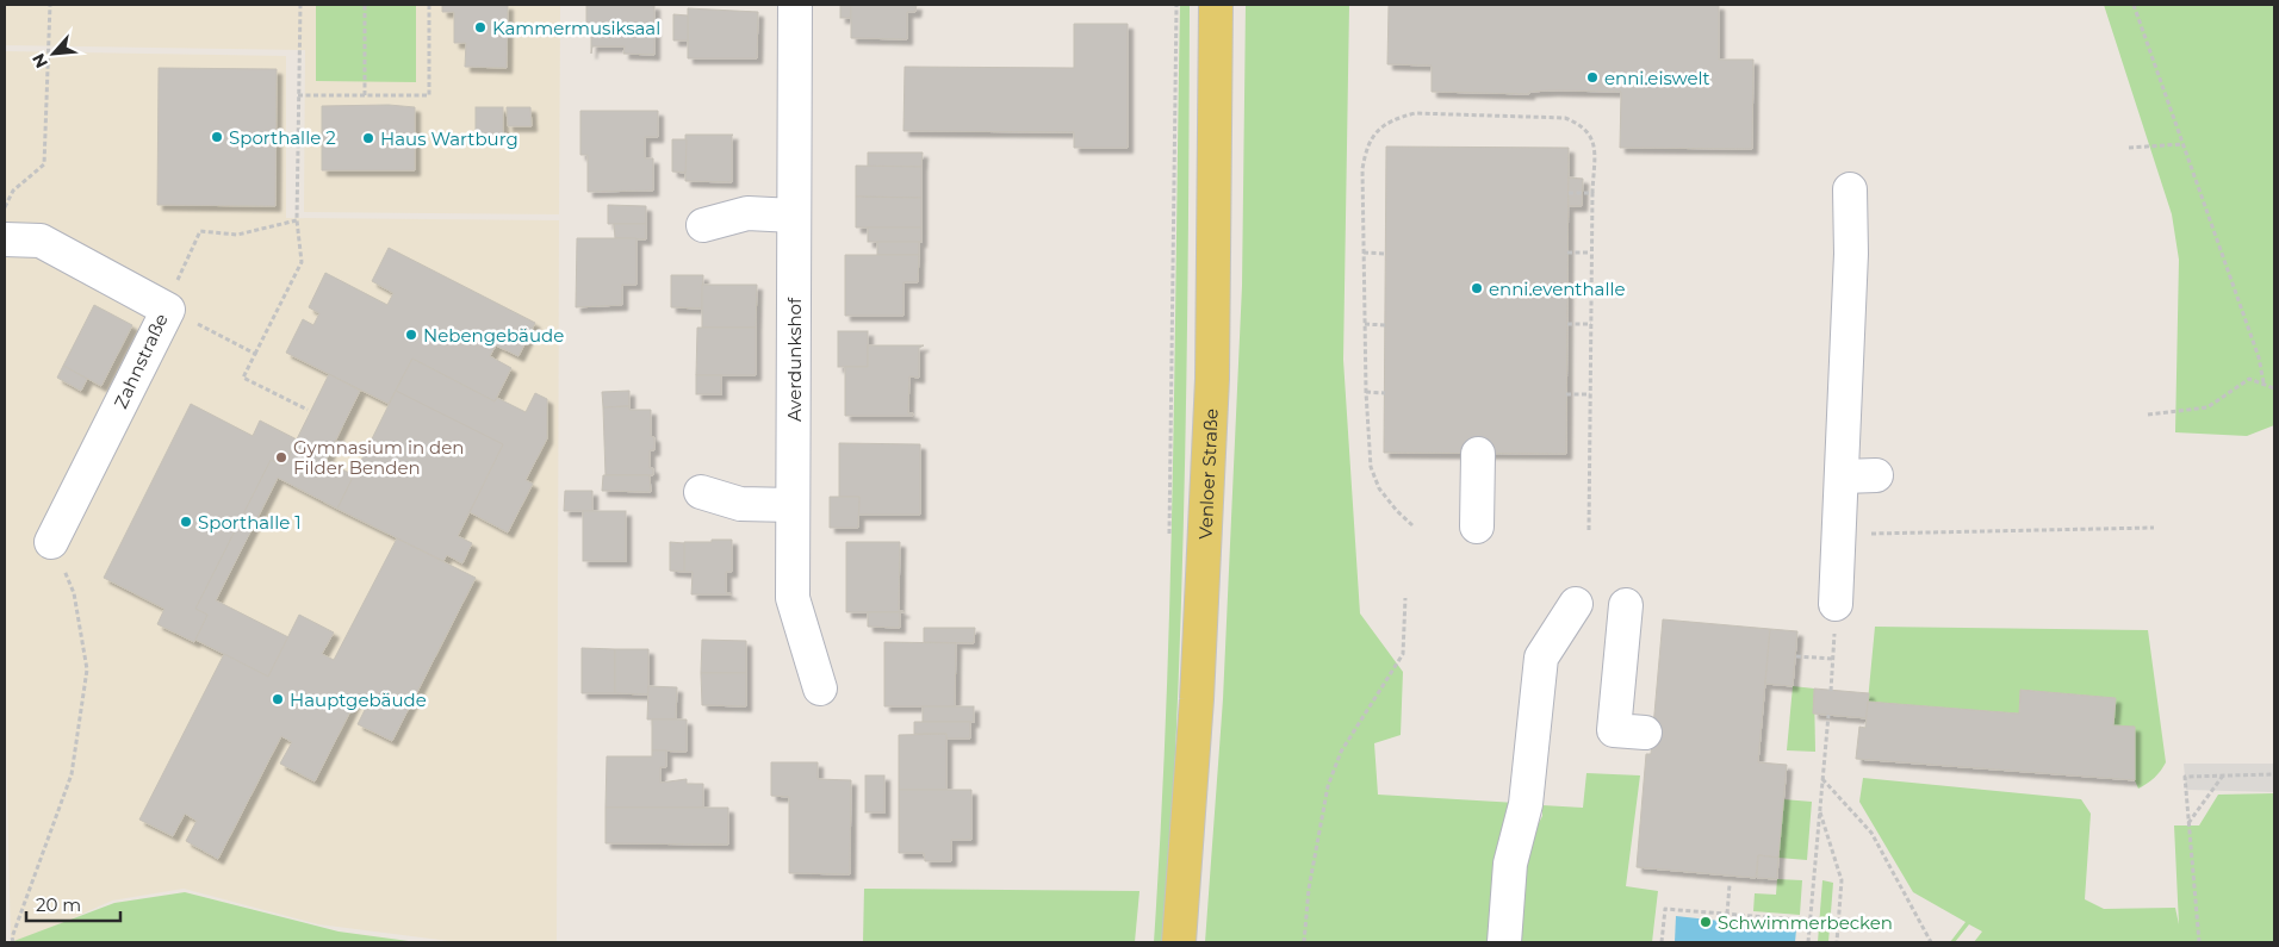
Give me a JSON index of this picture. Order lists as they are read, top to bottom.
{
  "streets": {
    "main road": ["Venloer Straße"],
    "street": ["Averdunkshof", "Zahnstraße"]
  },
  "places": [
    "Kammermusiksaal",
    "enni.eiswelt",
    "Sporthalle 2",
    "Haus Wartburg",
    "enni.eventhalle",
    "Nebengebäude",
    "Gymnasium in den Filder Benden",
    "Sporthalle 1",
    "Hauptgebäude",
    "Schwimmerbecken"
  ],
  "scale_bar": "20 m",
  "north": "bottom left"
}
